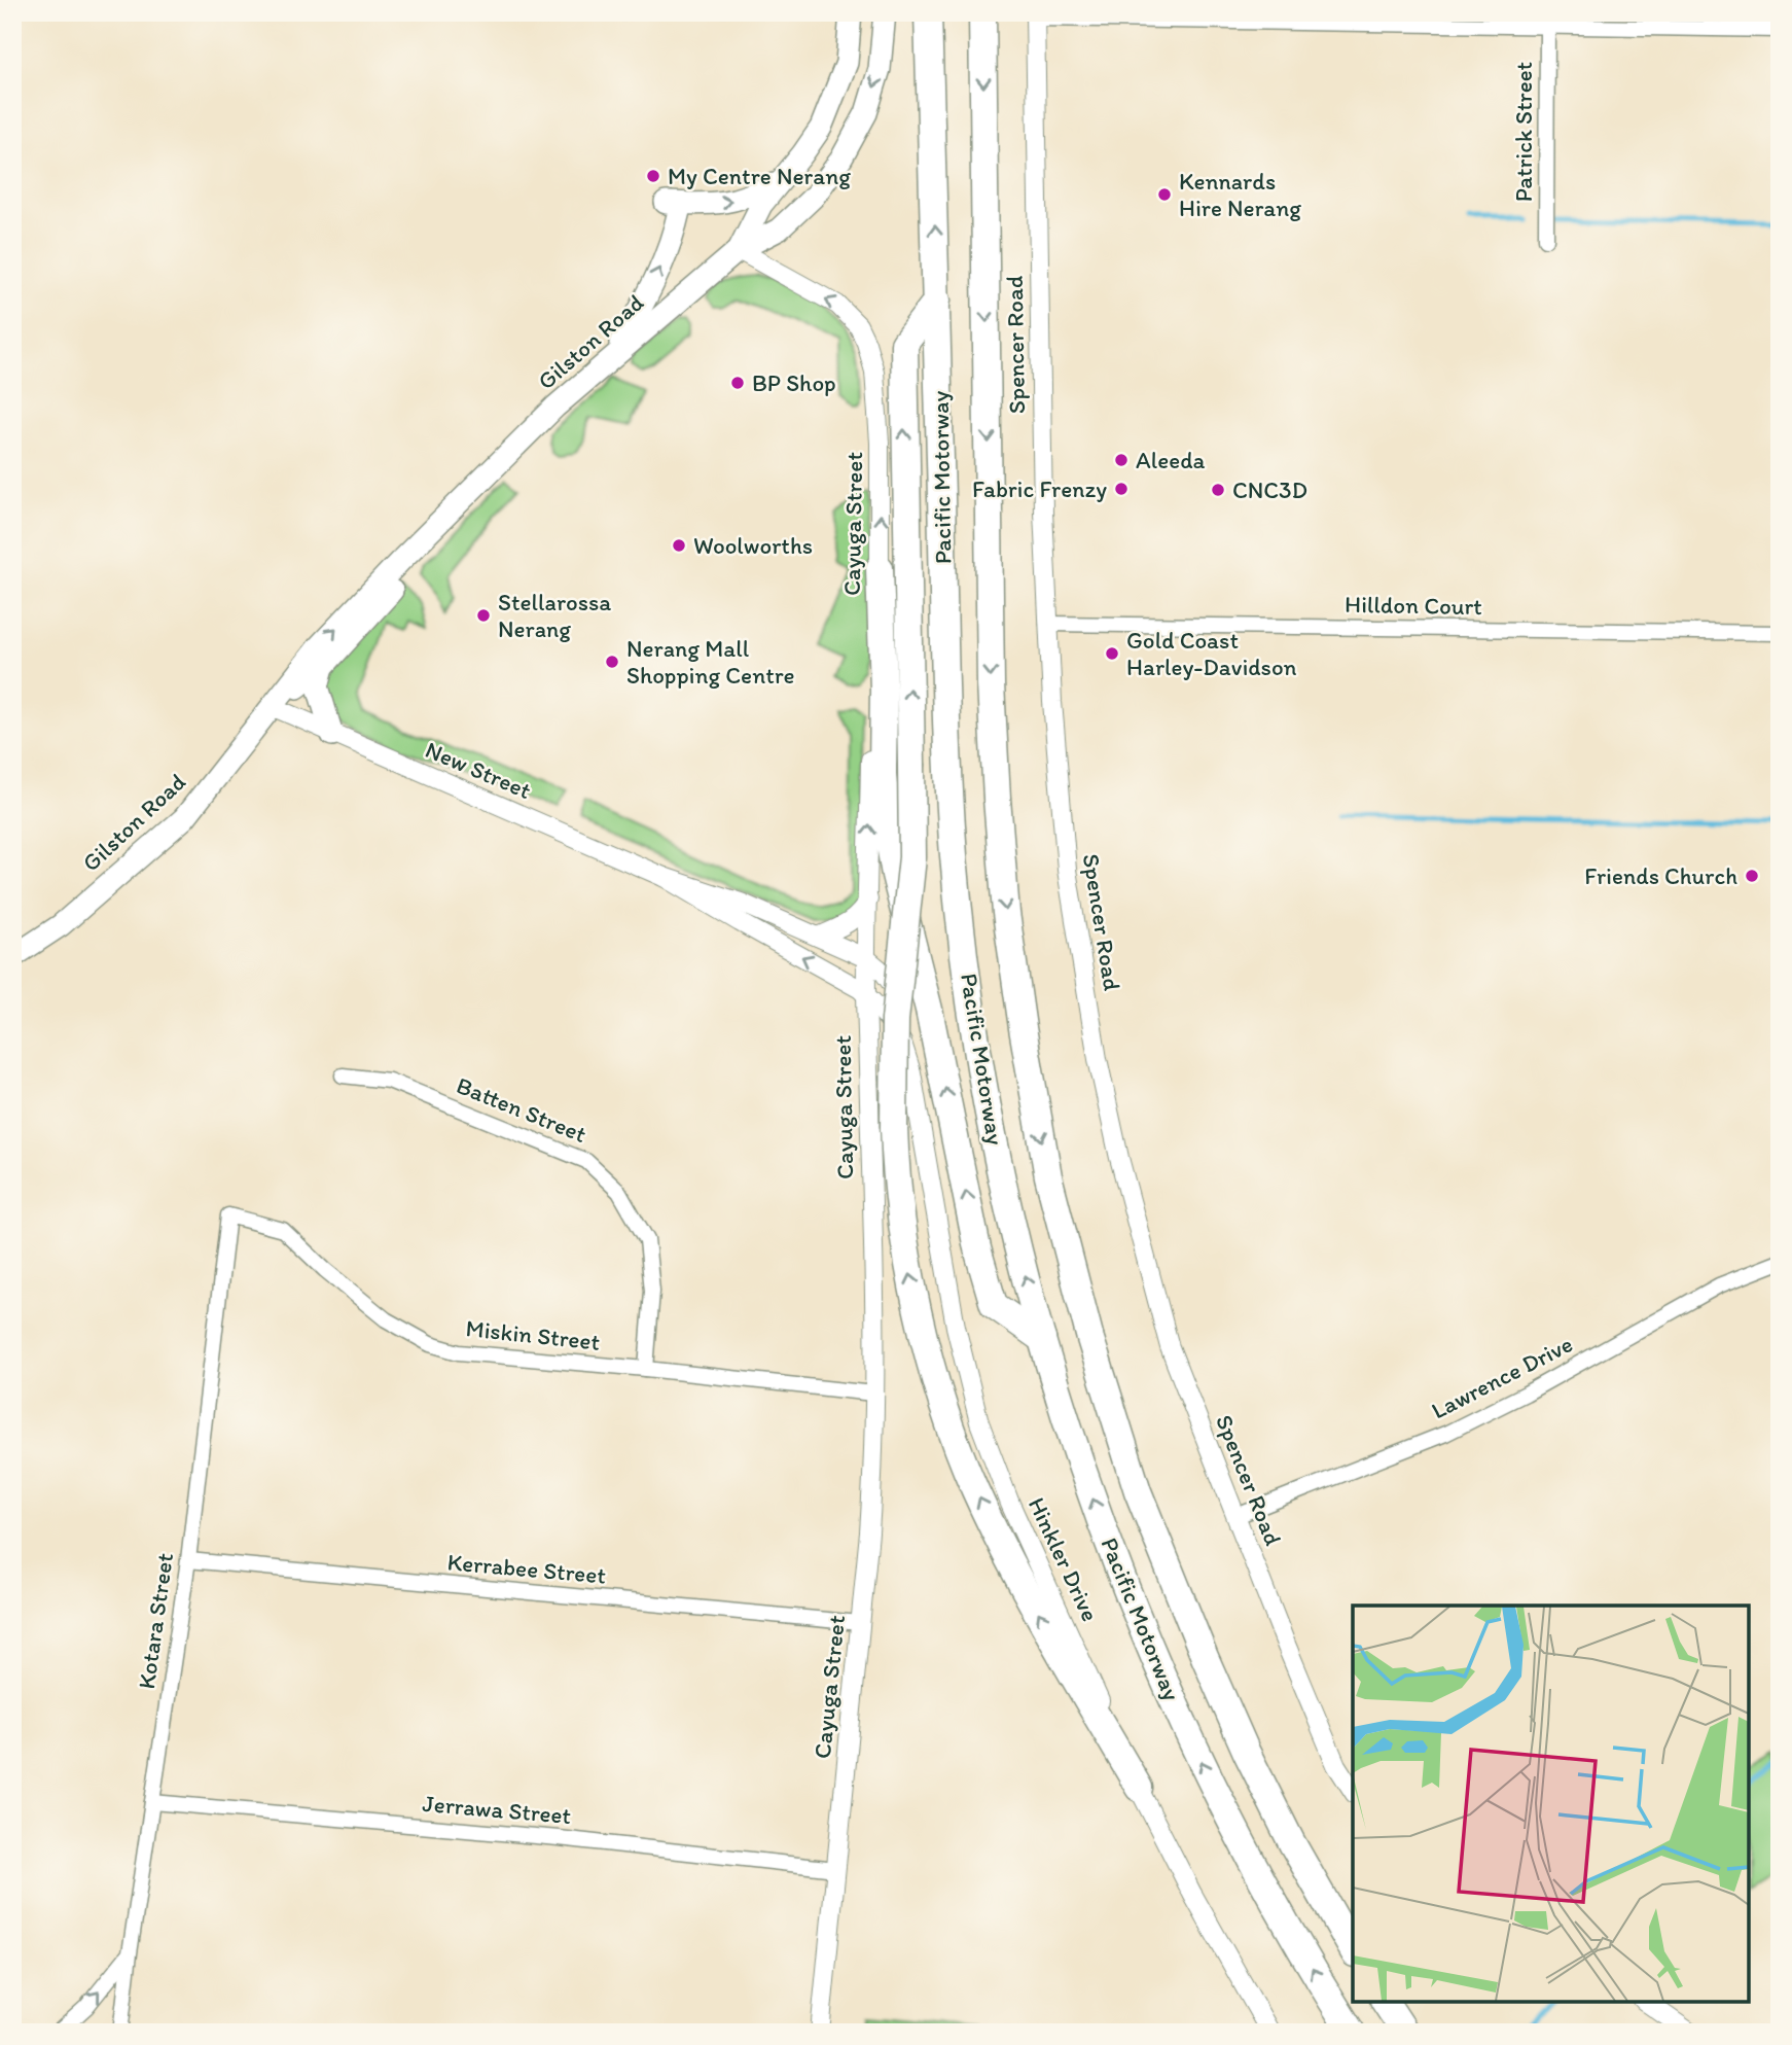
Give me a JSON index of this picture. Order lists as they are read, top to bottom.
{
  "streets": {
    "highway": ["Pacific Motorway"],
    "main road": ["Gilston Road"],
    "street": [
      "Patrick Street",
      "Spencer Road",
      "Cayuga Street",
      "Hilldon Court",
      "New Street",
      "Batten Street",
      "Miskin Street",
      "Lawrence Drive",
      "Hinkler Drive",
      "Kerrabee Street",
      "Kotara Street",
      "Jerrawa Street"
    ]
  },
  "crossings": [
    ["Gilston Road", "Cayuga Street"],
    ["Gilston Road", "New Street"],
    ["Spencer Road", "Hilldon Court"],
    ["Spencer Road", "Lawrence Drive"],
    ["Cayuga Street", "New Street"],
    ["Cayuga Street", "Miskin Street"],
    ["Cayuga Street", "Hinkler Drive"],
    ["Cayuga Street", "Kerrabee Street"],
    ["Cayuga Street", "Jerrawa Street"],
    ["New Street", "Hinkler Drive"],
    ["Batten Street", "Miskin Street"],
    ["Miskin Street", "Kotara Street"],
    ["Kerrabee Street", "Kotara Street"],
    ["Kotara Street", "Jerrawa Street"]
  ],
  "one_way": ["Cayuga Street"],
  "places": [
    "My Centre Nerang",
    "Kennards Hire Nerang",
    "BP Shop",
    "Aleeda",
    "Fabric Frenzy",
    "CNC3D",
    "Woolworths",
    "Stellarossa Nerang",
    "Gold Coast Harley-Davidson",
    "Nerang Mall Shopping Centre",
    "Friends Church"
  ]
}
